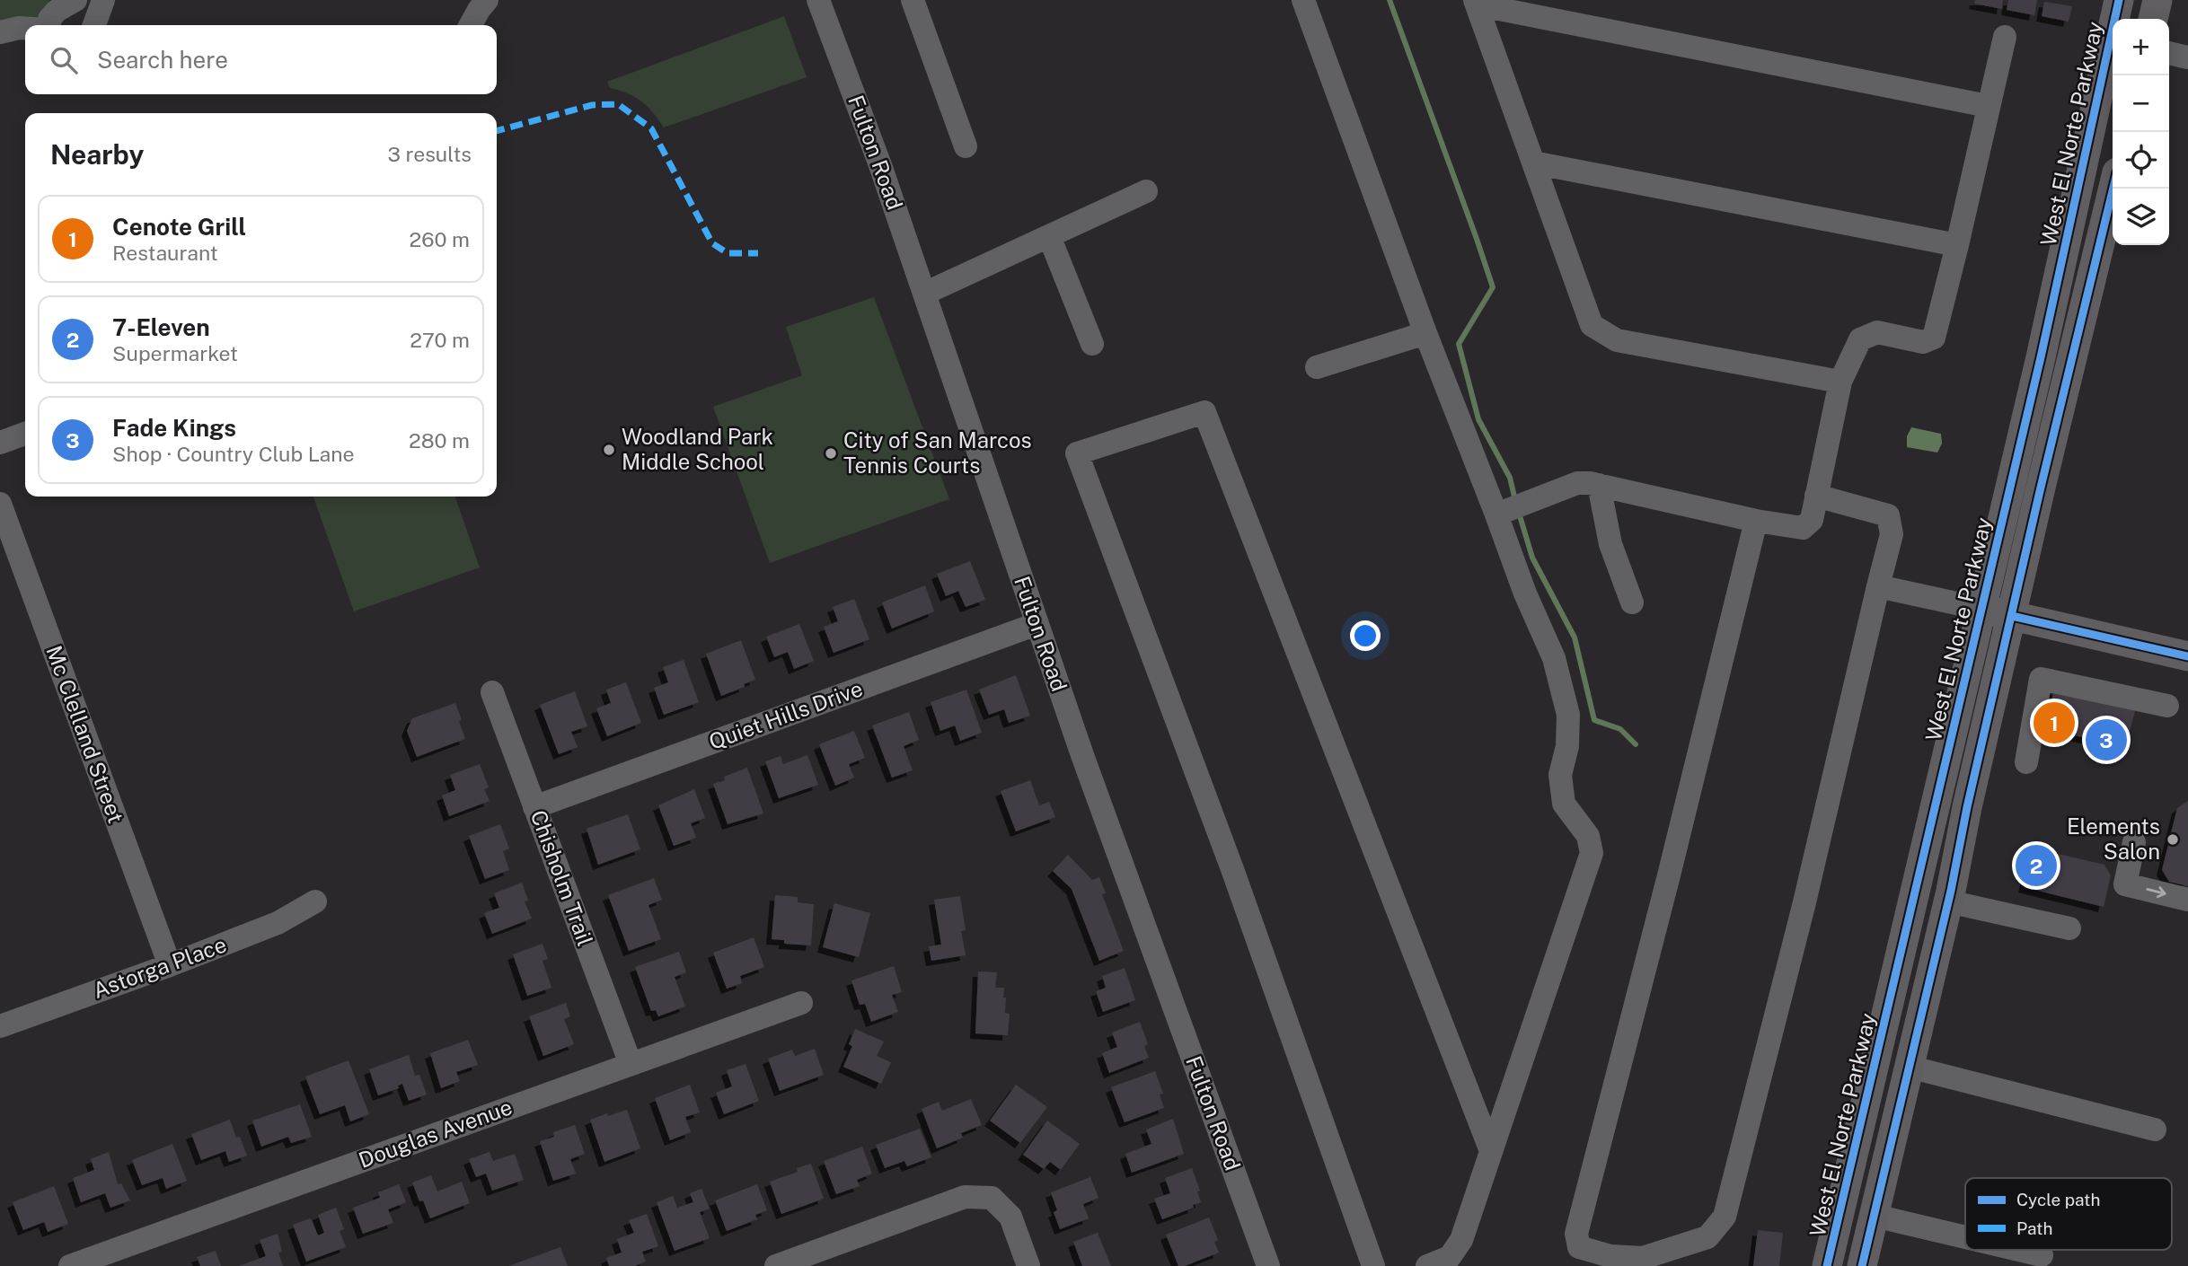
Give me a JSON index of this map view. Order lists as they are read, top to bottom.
{
  "streets": {
    "main road": ["West El Norte Parkway"],
    "street": [
      "Fulton Road",
      "Quiet Hills Drive",
      "Mc Clelland Street",
      "Chisholm Trail",
      "Astorga Place",
      "Douglas Avenue"
    ]
  },
  "crossings": [
    ["Fulton Road", "Quiet Hills Drive"],
    ["Quiet Hills Drive", "Chisholm Trail"],
    ["Mc Clelland Street", "Astorga Place"],
    ["Chisholm Trail", "Douglas Avenue"]
  ],
  "places": ["Woodland Park Middle School", "City of San Marcos Tennis Courts", "Elements Salon"],
  "legend": ["Cycle path", "Path"],
  "page": {
    "map_buttons": ["+", "−"],
    "search": "Search here",
    "heading": ["Nearby", "3 results"],
    "list": [
      {
        "mark": "1",
        "name": "Cenote Grill",
        "note": "Restaurant",
        "value": "260 m"
      },
      {
        "mark": "2",
        "name": "7-Eleven",
        "note": "Supermarket",
        "value": "270 m"
      },
      {
        "mark": "3",
        "name": "Fade Kings",
        "note": "Shop · Country Club Lane",
        "value": "280 m"
      }
    ],
    "pins": ["1", "3", "2"]
  }
}
